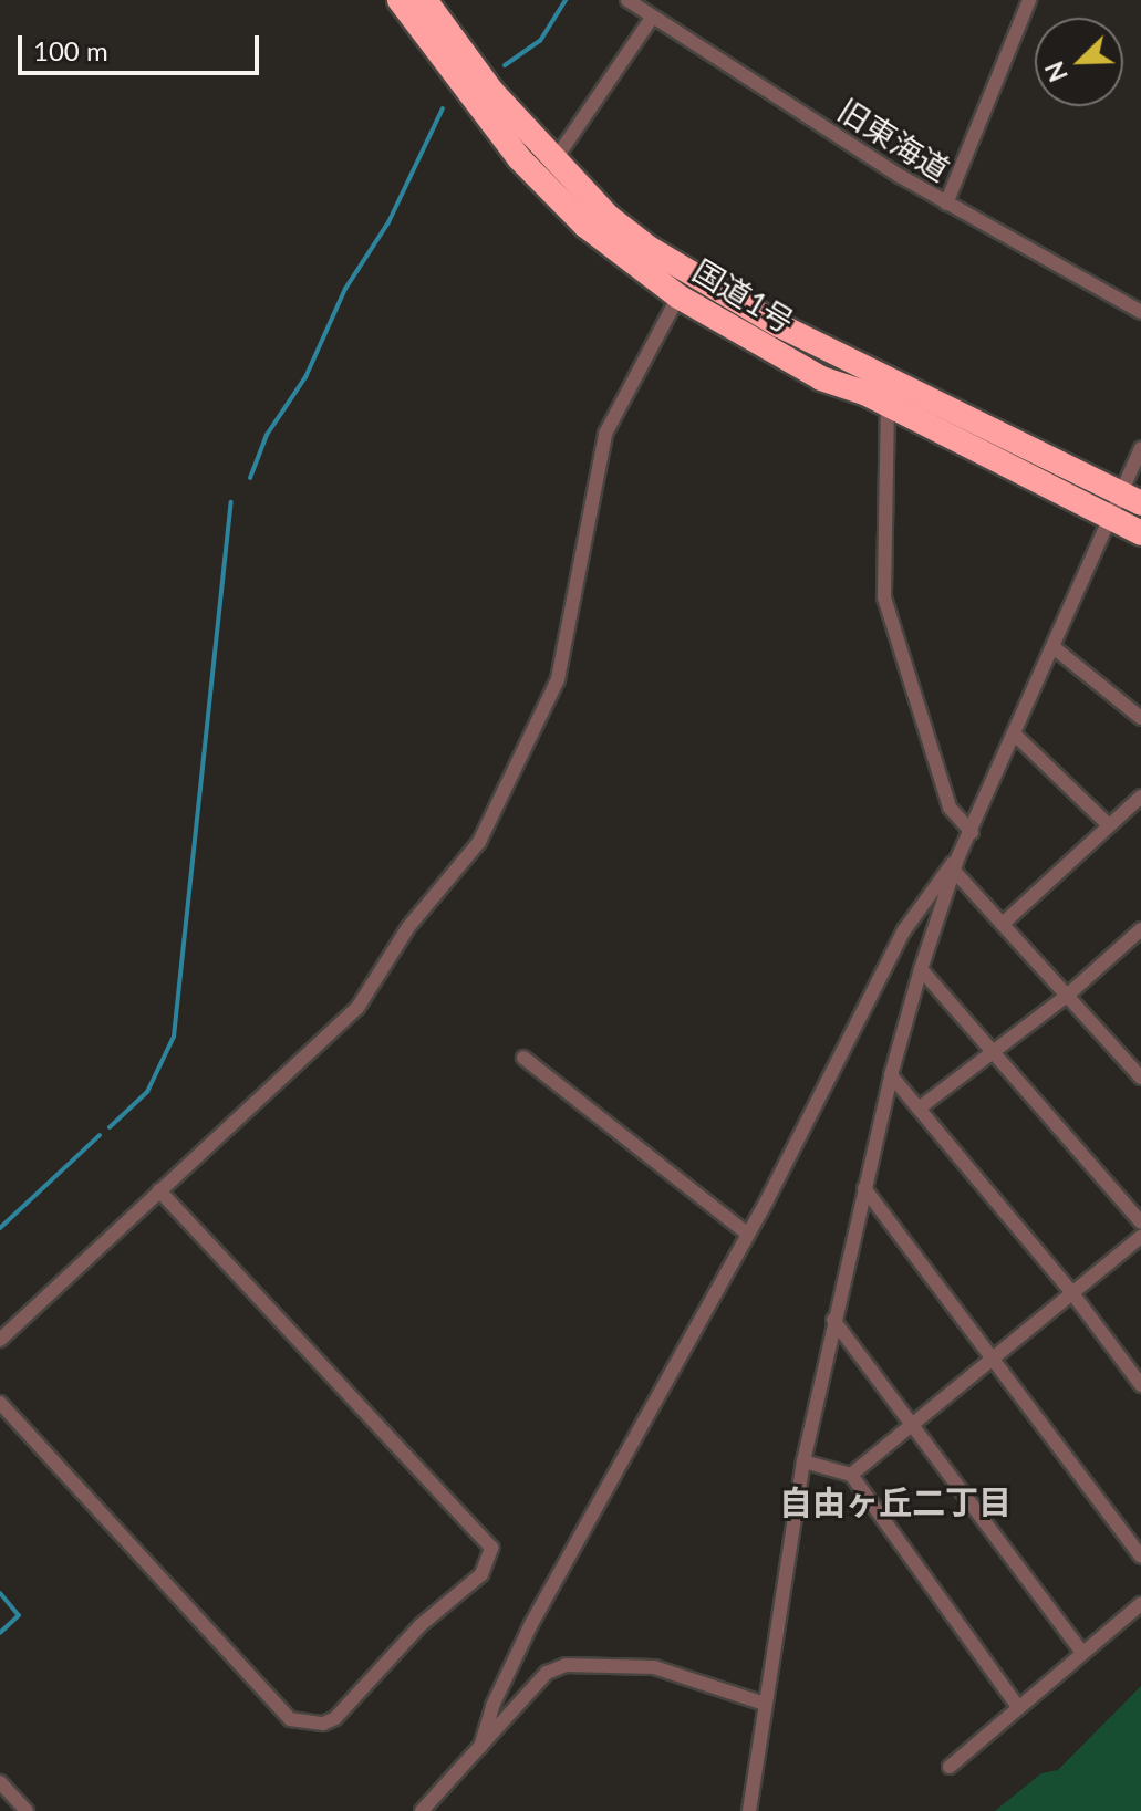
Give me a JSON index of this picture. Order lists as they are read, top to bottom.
{
  "streets": {
    "highway": ["国道1号"],
    "street": ["旧東海道"]
  },
  "districts": ["自由ヶ丘二丁目"],
  "scale_bar": "100 m",
  "north": "bottom left"
}
